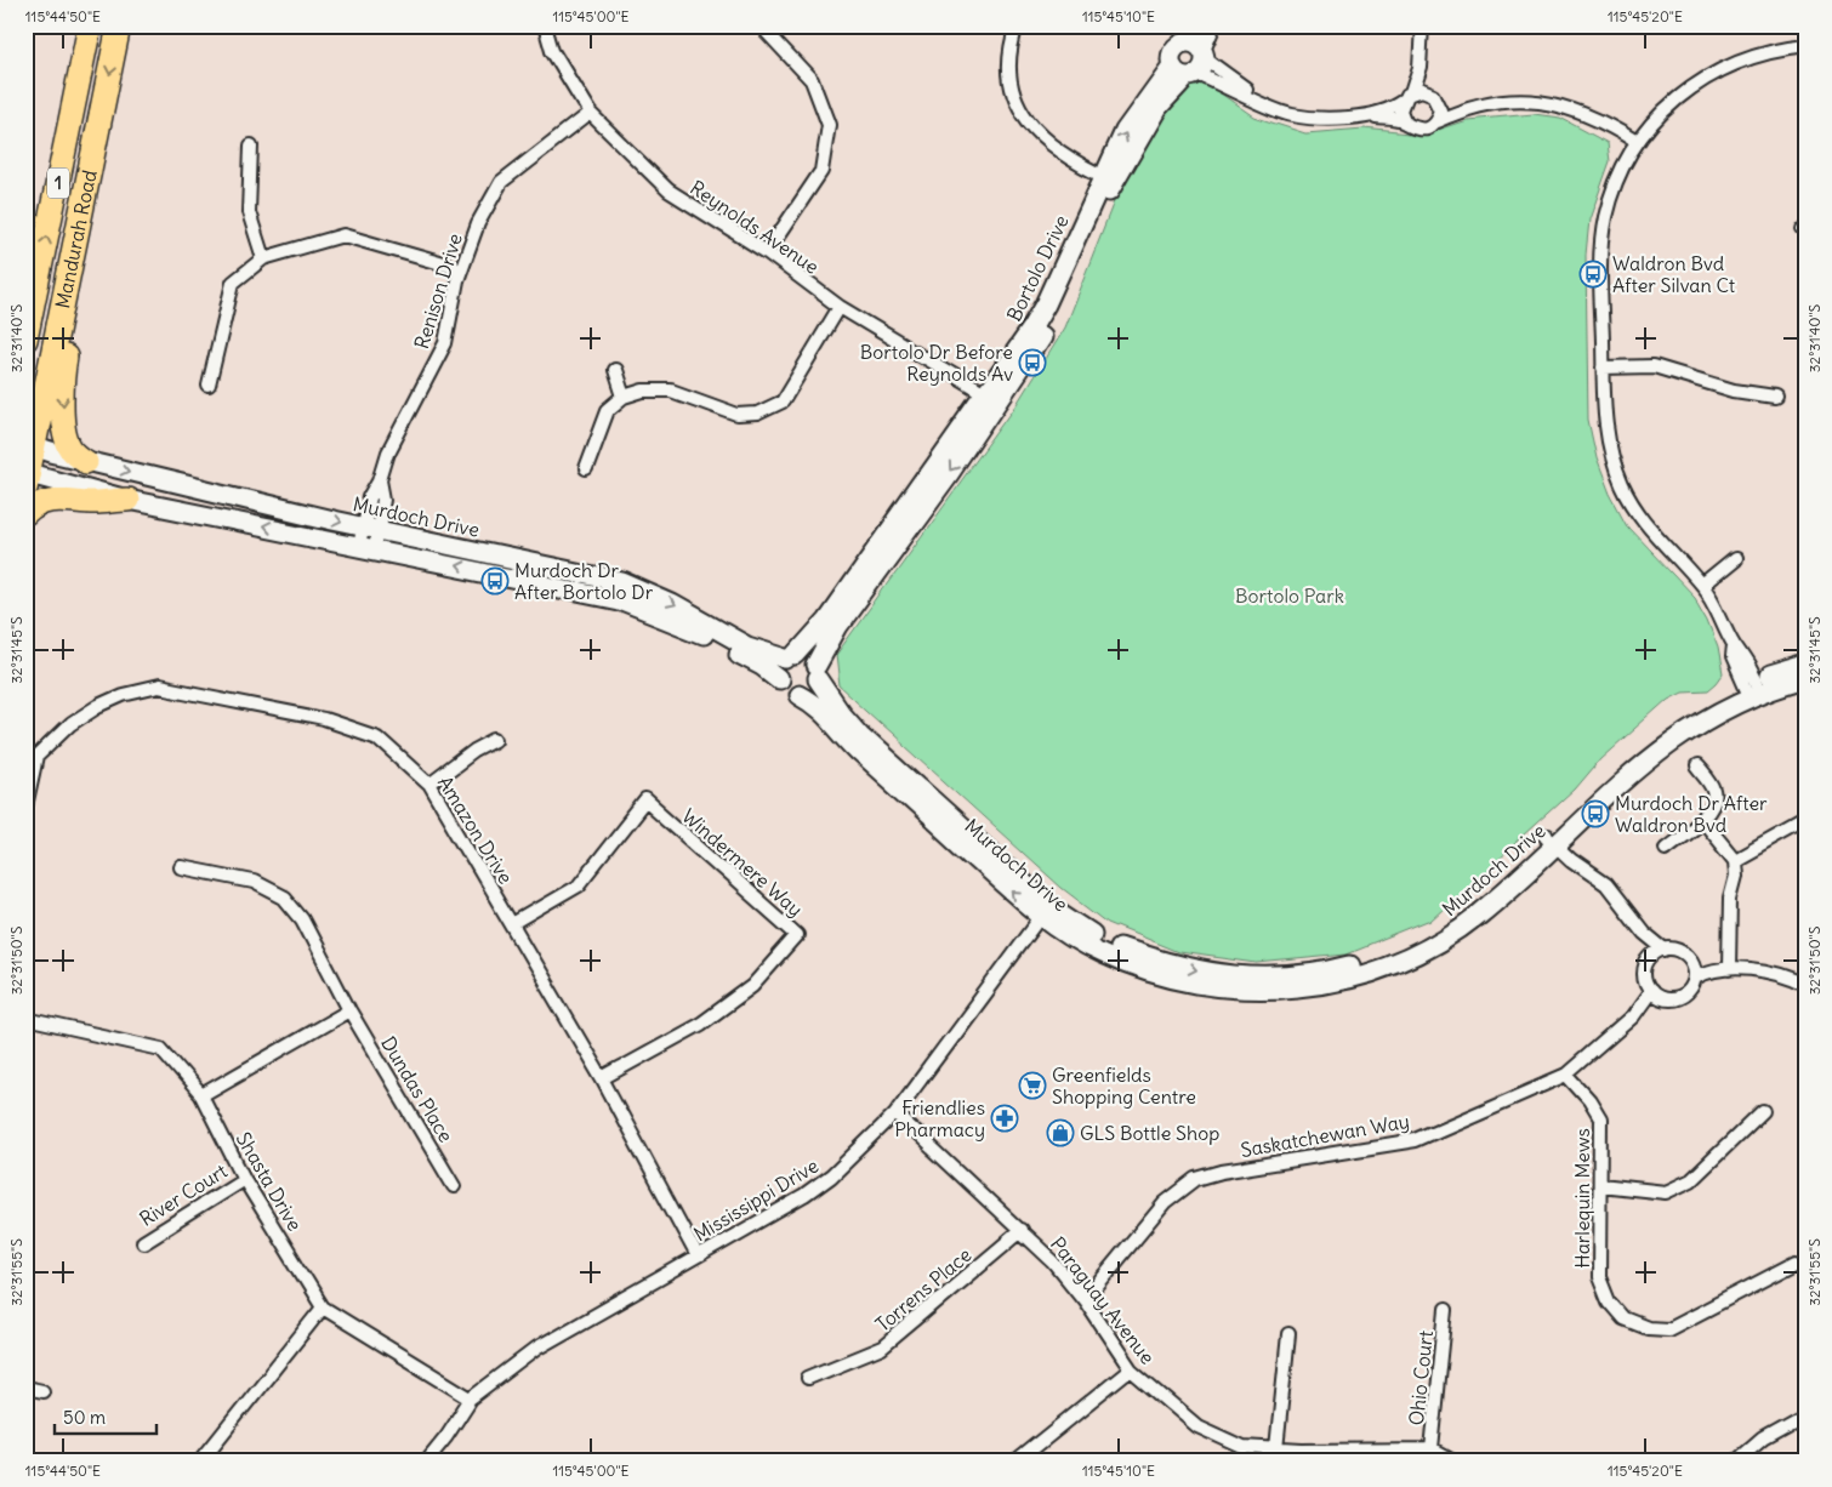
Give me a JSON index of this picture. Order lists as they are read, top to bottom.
{
  "streets": {
    "highway": ["1", "Mandurah Road"],
    "main road": ["Bortolo Drive", "Murdoch Drive"],
    "street": [
      "Reynolds Avenue",
      "Renison Drive",
      "Amazon Drive",
      "Windermere Way",
      "Dundas Place",
      "Saskatchewan Way",
      "Shasta Drive",
      "River Court",
      "Harlequin Mews",
      "Mississippi Drive",
      "Torrens Place",
      "Paraguay Avenue",
      "Ohio Court"
    ]
  },
  "crossings": [
    ["Reynolds Avenue", "Bortolo Drive"],
    ["Reynolds Avenue", "Renison Drive"],
    ["Mandurah Road", "Murdoch Drive"],
    ["Bortolo Drive", "Murdoch Drive"],
    ["Renison Drive", "Murdoch Drive"],
    ["Murdoch Drive", "Mississippi Drive"],
    ["Amazon Drive", "Windermere Way"],
    ["Amazon Drive", "Mississippi Drive"],
    ["Saskatchewan Way", "Harlequin Mews"],
    ["Saskatchewan Way", "Paraguay Avenue"],
    ["Shasta Drive", "River Court"],
    ["Shasta Drive", "Mississippi Drive"],
    ["Mississippi Drive", "Paraguay Avenue"],
    ["Torrens Place", "Paraguay Avenue"],
    ["Paraguay Avenue", "Ohio Court"]
  ],
  "parks": ["Bortolo Park"],
  "places": {
    "bus stop": [
      "Waldron Bvd After Silvan Ct",
      "Bortolo Dr Before Reynolds Av",
      "Murdoch Dr After Bortolo Dr",
      "Murdoch Dr After Waldron Bvd"
    ],
    "supermarket": ["Greenfields Shopping Centre"],
    "pharmacy": ["Friendlies Pharmacy"],
    "shop": ["GLS Bottle Shop"]
  },
  "scale_bar": "50 m",
  "coordinates": [
    "115°44'50\"E",
    "115°45'00\"E",
    "115°45'10\"E",
    "115°45'20\"E",
    "32°31'40\"S",
    "32°31'45\"S",
    "32°31'50\"S",
    "32°31'55\"S"
  ]
}
